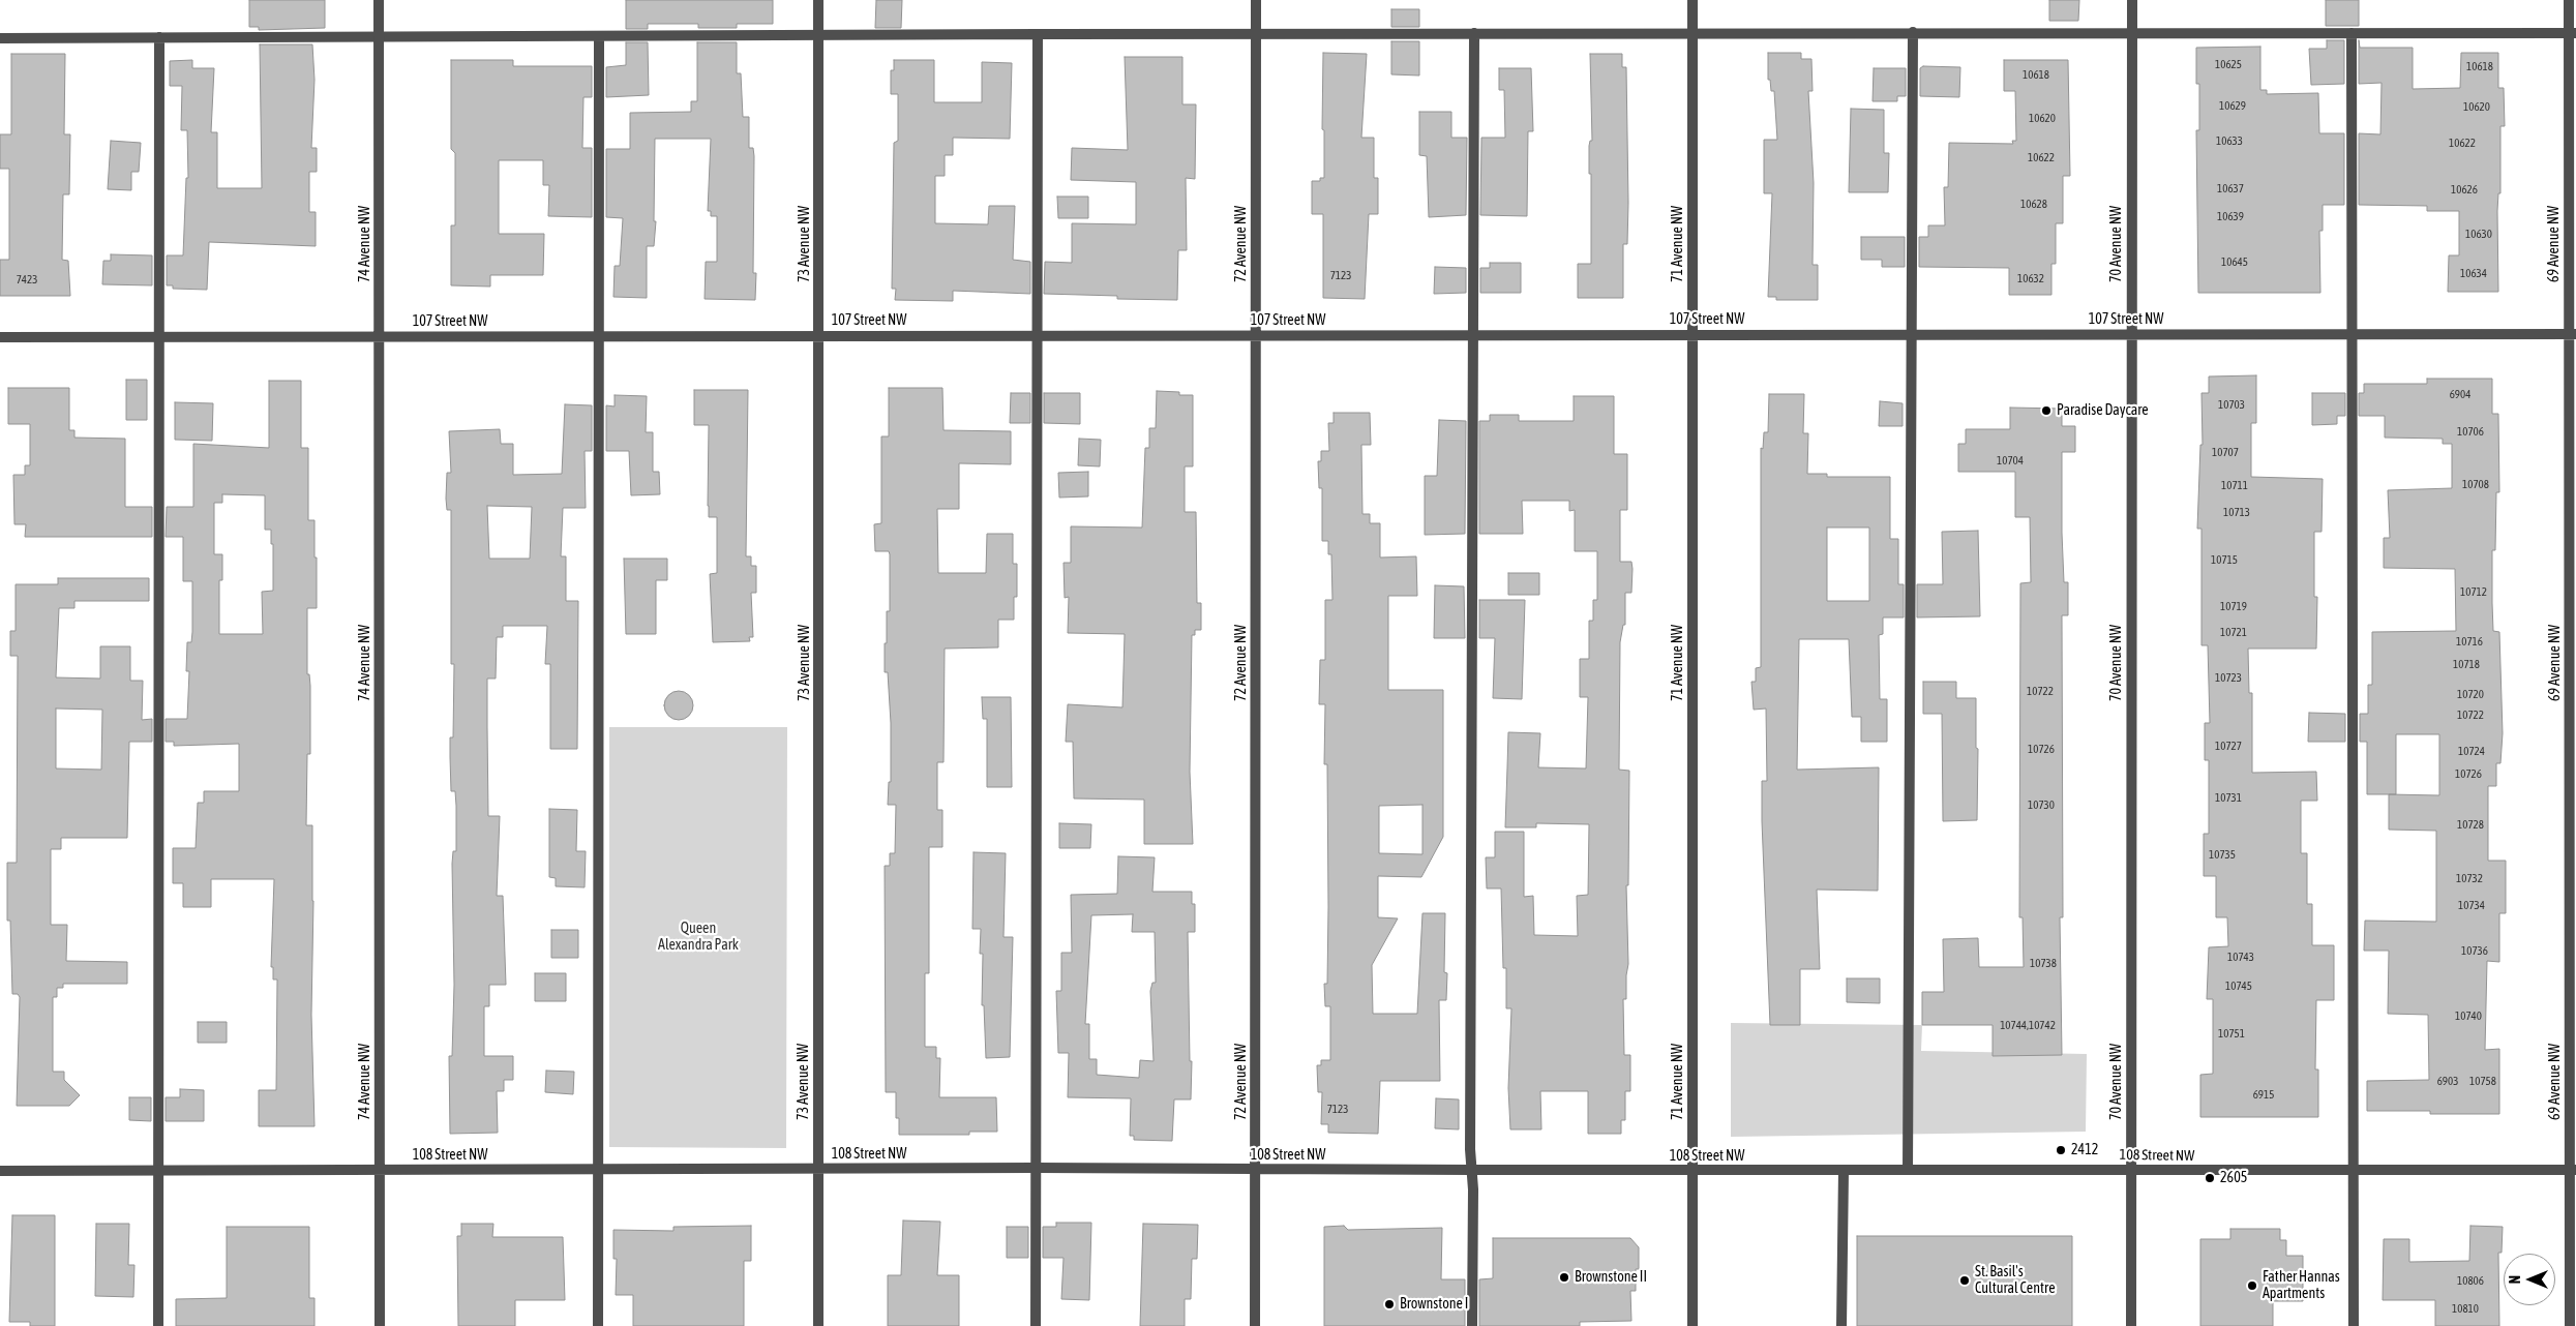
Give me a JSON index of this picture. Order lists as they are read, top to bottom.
{
  "streets": {
    "street": [
      "74 Avenue NW",
      "73 Avenue NW",
      "72 Avenue NW",
      "71 Avenue NW",
      "70 Avenue NW",
      "69 Avenue NW",
      "107 Street NW",
      "108 Street NW"
    ]
  },
  "crossings": [
    ["74 Avenue NW", "107 Street NW"],
    ["74 Avenue NW", "108 Street NW"],
    ["73 Avenue NW", "107 Street NW"],
    ["73 Avenue NW", "108 Street NW"],
    ["72 Avenue NW", "107 Street NW"],
    ["72 Avenue NW", "108 Street NW"],
    ["71 Avenue NW", "107 Street NW"],
    ["71 Avenue NW", "108 Street NW"],
    ["70 Avenue NW", "107 Street NW"],
    ["70 Avenue NW", "108 Street NW"],
    ["69 Avenue NW", "107 Street NW"],
    ["69 Avenue NW", "108 Street NW"]
  ],
  "parks": ["Queen Alexandra Park"],
  "places": [
    "Paradise Daycare",
    "2412",
    "2605",
    "Brownstone II",
    "St. Basil's Cultural Centre",
    "Father Hannas Apartments",
    "Brownstone I"
  ],
  "house_numbers": [
    "10625",
    "10618",
    "10618",
    "10629",
    "10620",
    "10620",
    "10633",
    "10622",
    "10622",
    "10637",
    "10626",
    "10628",
    "10639",
    "10630",
    "10645",
    "10634",
    "7123",
    "10632",
    "7423",
    "6904",
    "10703",
    "10706",
    "10707",
    "10704",
    "10708",
    "10711",
    "10713",
    "10715",
    "10712",
    "10719",
    "10721",
    "10716",
    "10718",
    "10723",
    "10722",
    "10720",
    "10722",
    "10727",
    "10726",
    "10724",
    "10726",
    "10731",
    "10730",
    "10728",
    "10735",
    "10732",
    "10734",
    "10736",
    "10743",
    "10738",
    "10745",
    "10740",
    "10744,10742",
    "10751",
    "6903",
    "10758",
    "6915",
    "7123",
    "10806",
    "10810"
  ],
  "north": "left"
}
